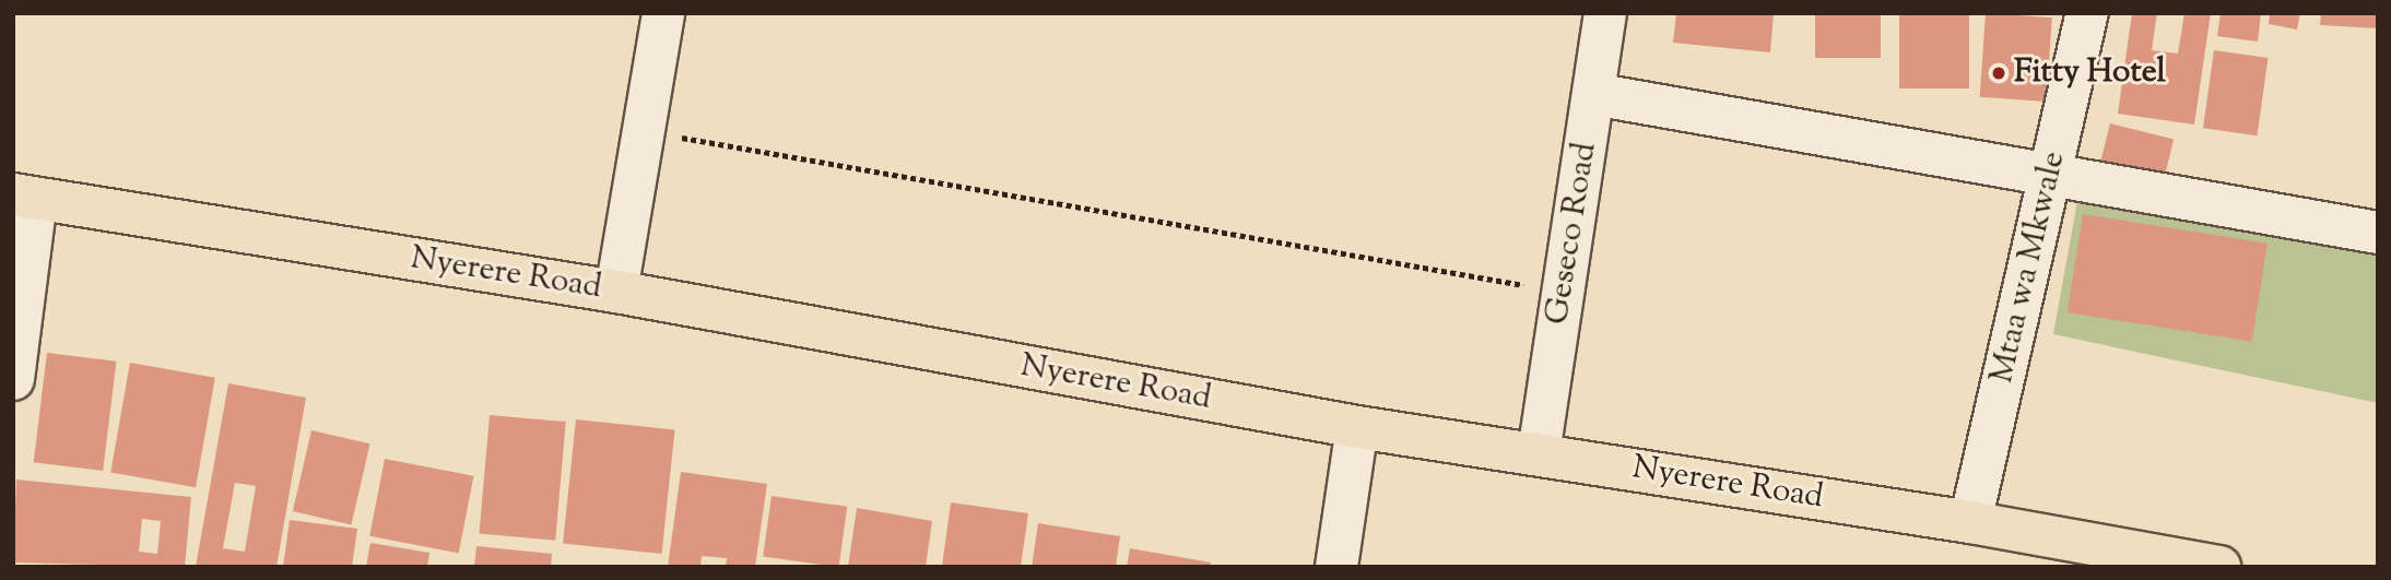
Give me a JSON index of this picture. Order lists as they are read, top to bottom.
{
  "streets": {
    "highway": ["Nyerere Road"],
    "street": ["Geseco Road", "Mtaa wa Mkwale"]
  },
  "crossings": [
    ["Geseco Road", "Nyerere Road"],
    ["Mtaa wa Mkwale", "Nyerere Road"]
  ],
  "places": ["Fitty Hotel"]
}
